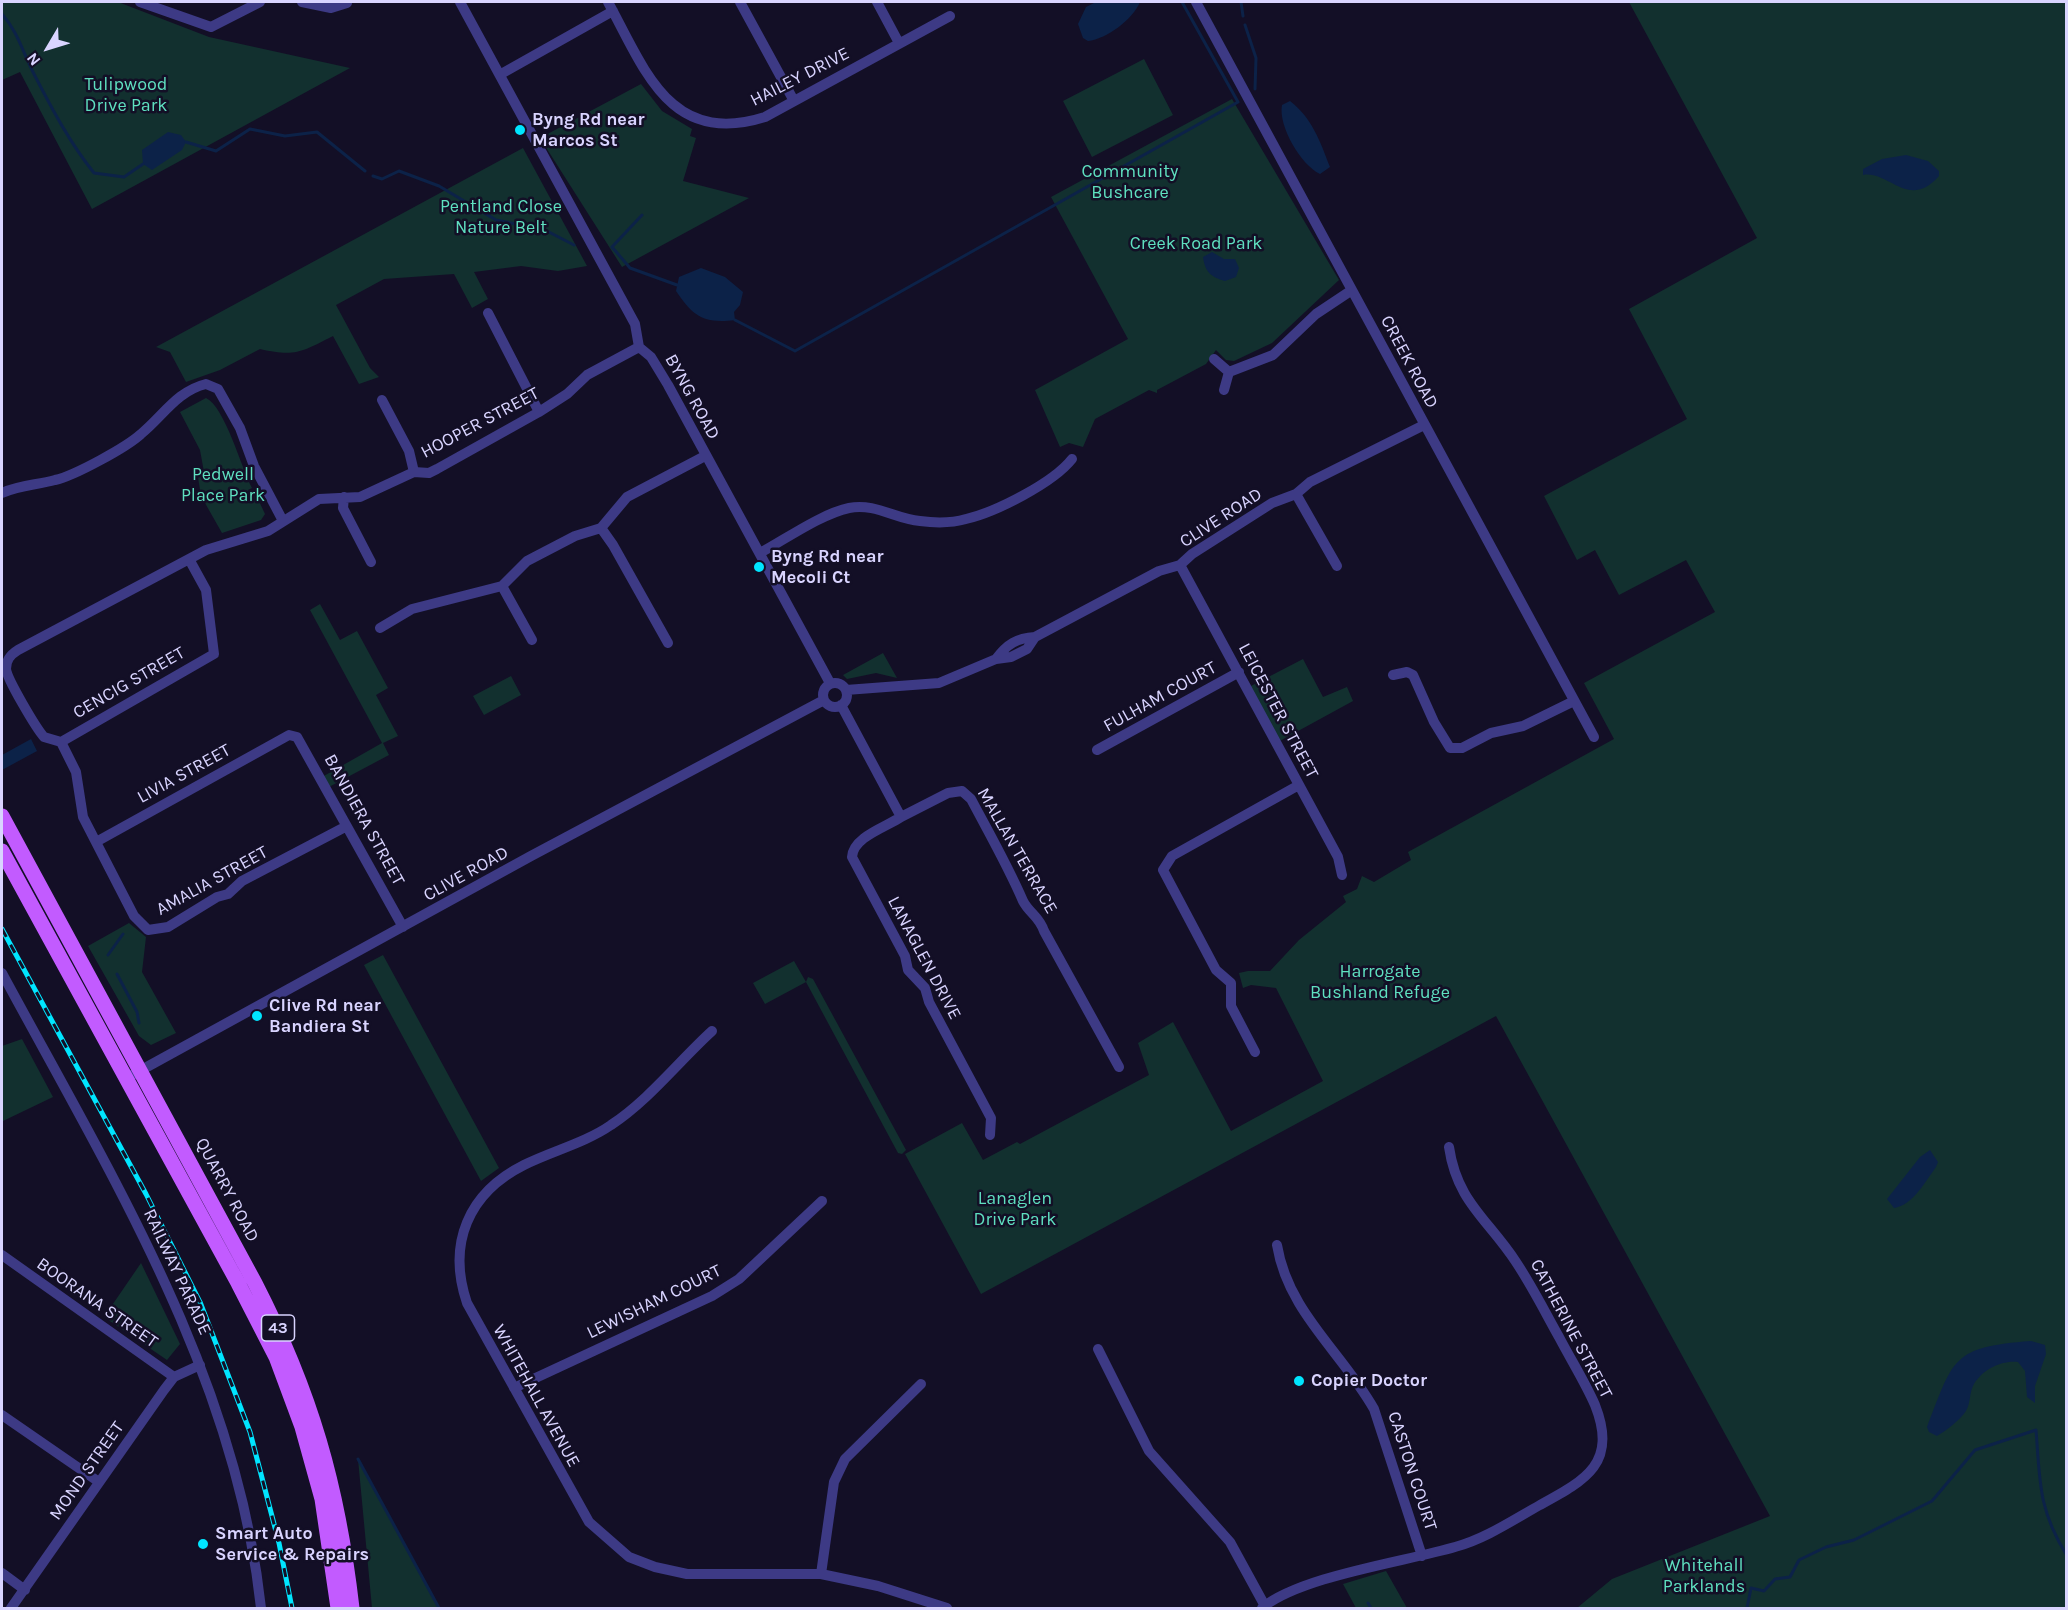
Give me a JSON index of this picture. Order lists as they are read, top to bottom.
{
  "streets": {
    "main road": ["QUARRY ROAD", "43"],
    "street": [
      "HAILEY DRIVE",
      "CREEK ROAD",
      "BYNG ROAD",
      "HOOPER STREET",
      "CLIVE ROAD",
      "CENCIG STREET",
      "FULHAM COURT",
      "LEICESTER STREET",
      "LIVIA STREET",
      "BANDIERA STREET",
      "MALLAN TERRACE",
      "AMALIA STREET",
      "LANAGLEN DRIVE",
      "RAILWAY PARADE",
      "LEWISHAM COURT",
      "BOORANA STREET",
      "CATHERINE STREET",
      "WHITEHALL AVENUE",
      "MOND STREET",
      "CASTON COURT"
    ]
  },
  "crossings": [
    ["CREEK ROAD", "CLIVE ROAD"],
    ["BYNG ROAD", "HOOPER STREET"],
    ["BYNG ROAD", "CLIVE ROAD"],
    ["HOOPER STREET", "CENCIG STREET"],
    ["HOOPER STREET", "AMALIA STREET"],
    ["CLIVE ROAD", "LEICESTER STREET"],
    ["CLIVE ROAD", "BANDIERA STREET"],
    ["CLIVE ROAD", "QUARRY ROAD"],
    ["CENCIG STREET", "AMALIA STREET"],
    ["FULHAM COURT", "LEICESTER STREET"],
    ["LIVIA STREET", "BANDIERA STREET"],
    ["LIVIA STREET", "AMALIA STREET"],
    ["BANDIERA STREET", "AMALIA STREET"],
    ["MALLAN TERRACE", "LANAGLEN DRIVE"],
    ["RAILWAY PARADE", "MOND STREET"],
    ["LEWISHAM COURT", "WHITEHALL AVENUE"],
    ["BOORANA STREET", "MOND STREET"],
    ["CATHERINE STREET", "CASTON COURT"]
  ],
  "parks": [
    "Tulipwood Drive Park",
    "Community Bushcare",
    "Pentland Close Nature Belt",
    "Creek Road Park",
    "Pedwell Place Park",
    "Harrogate Bushland Refuge",
    "Lanaglen Drive Park",
    "Whitehall Parklands"
  ],
  "places": [
    "Byng Rd near Marcos St",
    "Byng Rd near Mecoli Ct",
    "Clive Rd near Bandiera St",
    "Copier Doctor",
    "Smart Auto Service & Repairs"
  ],
  "north": "bottom left"
}
